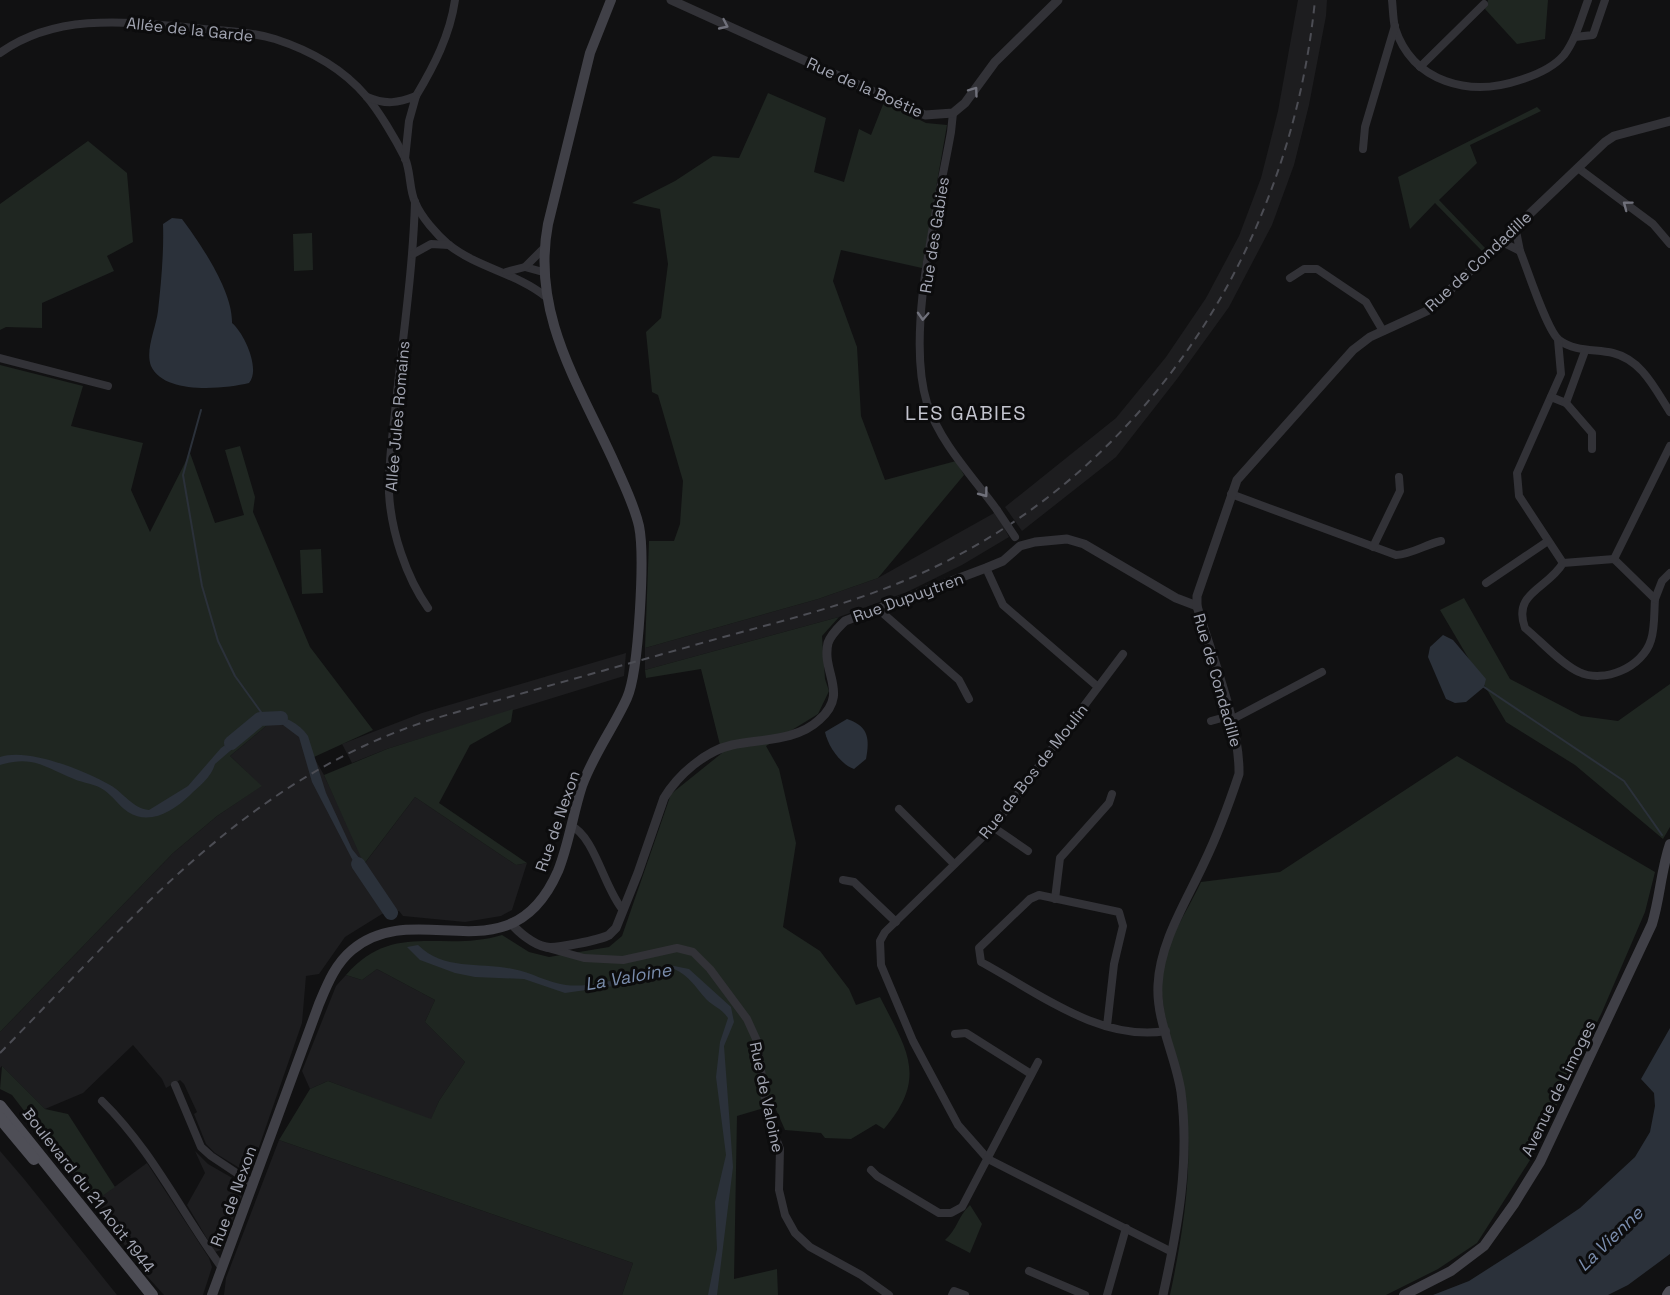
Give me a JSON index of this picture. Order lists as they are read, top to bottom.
{
  "streets": {
    "main road": ["Rue de Nexon", "Avenue de Limoges", "Boulevard du 21 Août 1944"],
    "street": [
      "Allée de la Garde",
      "Rue de la Boétie",
      "Rue des Gabies",
      "Rue de Condadille",
      "Allée Jules Romains",
      "Rue Dupuytren",
      "Rue de Bos de Moulin",
      "Rue de Valoine"
    ]
  },
  "crossings": [
    ["Allée de la Garde", "Allée Jules Romains"],
    ["Allée de la Garde", "Rue de Nexon"],
    ["Rue de la Boétie", "Rue des Gabies"],
    ["Rue des Gabies", "Rue Dupuytren"],
    ["Rue de Condadille", "Rue Dupuytren"],
    ["Rue de Condadille", "Rue de Bos de Moulin"],
    ["Rue Dupuytren", "Rue de Bos de Moulin"],
    ["Rue Dupuytren", "Rue de Valoine"],
    ["Rue de Nexon", "Rue de Valoine"]
  ],
  "one_way": ["Rue de la Boétie", "Rue des Gabies"],
  "districts": ["LES GABIES"],
  "water": ["La Valoine", "La Vienne"]
}
